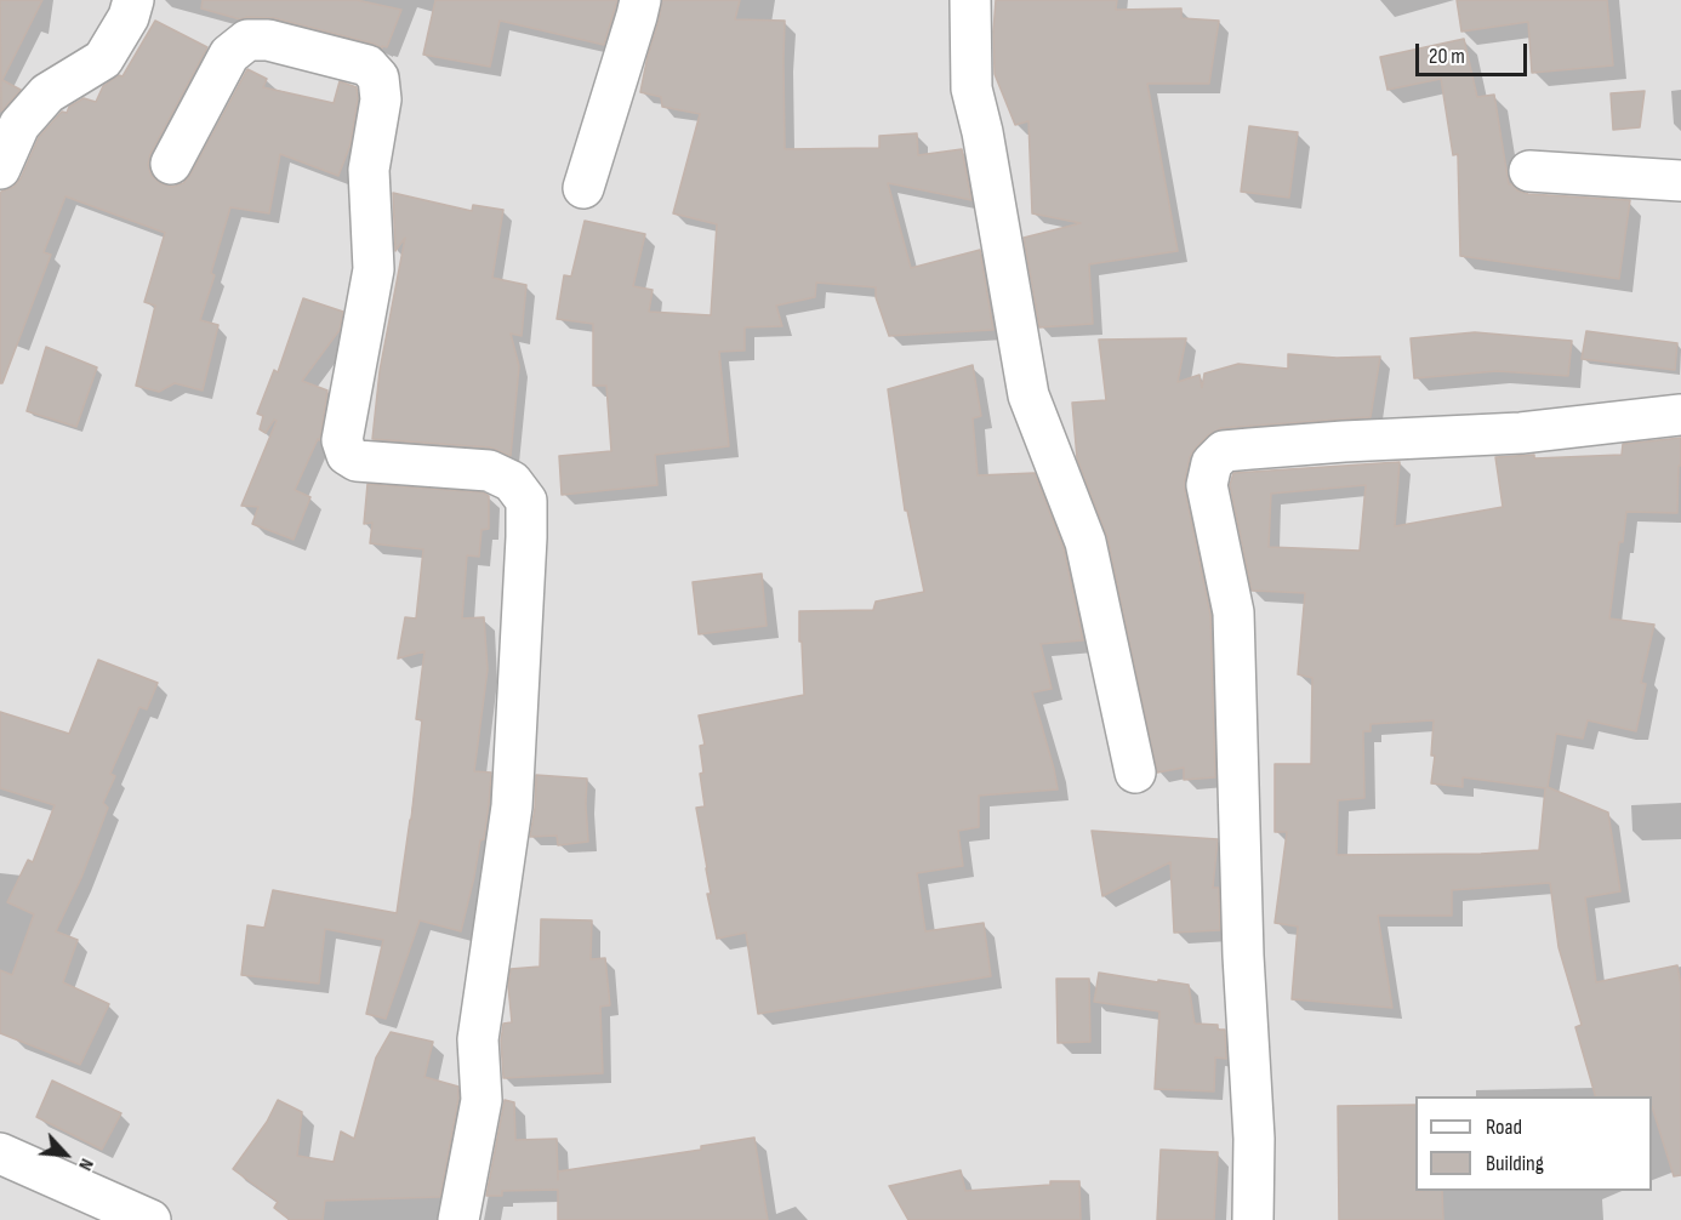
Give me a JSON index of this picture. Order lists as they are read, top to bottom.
{
  "legend": ["Road", "Building"],
  "scale_bar": "20 m",
  "north": "bottom right"
}
